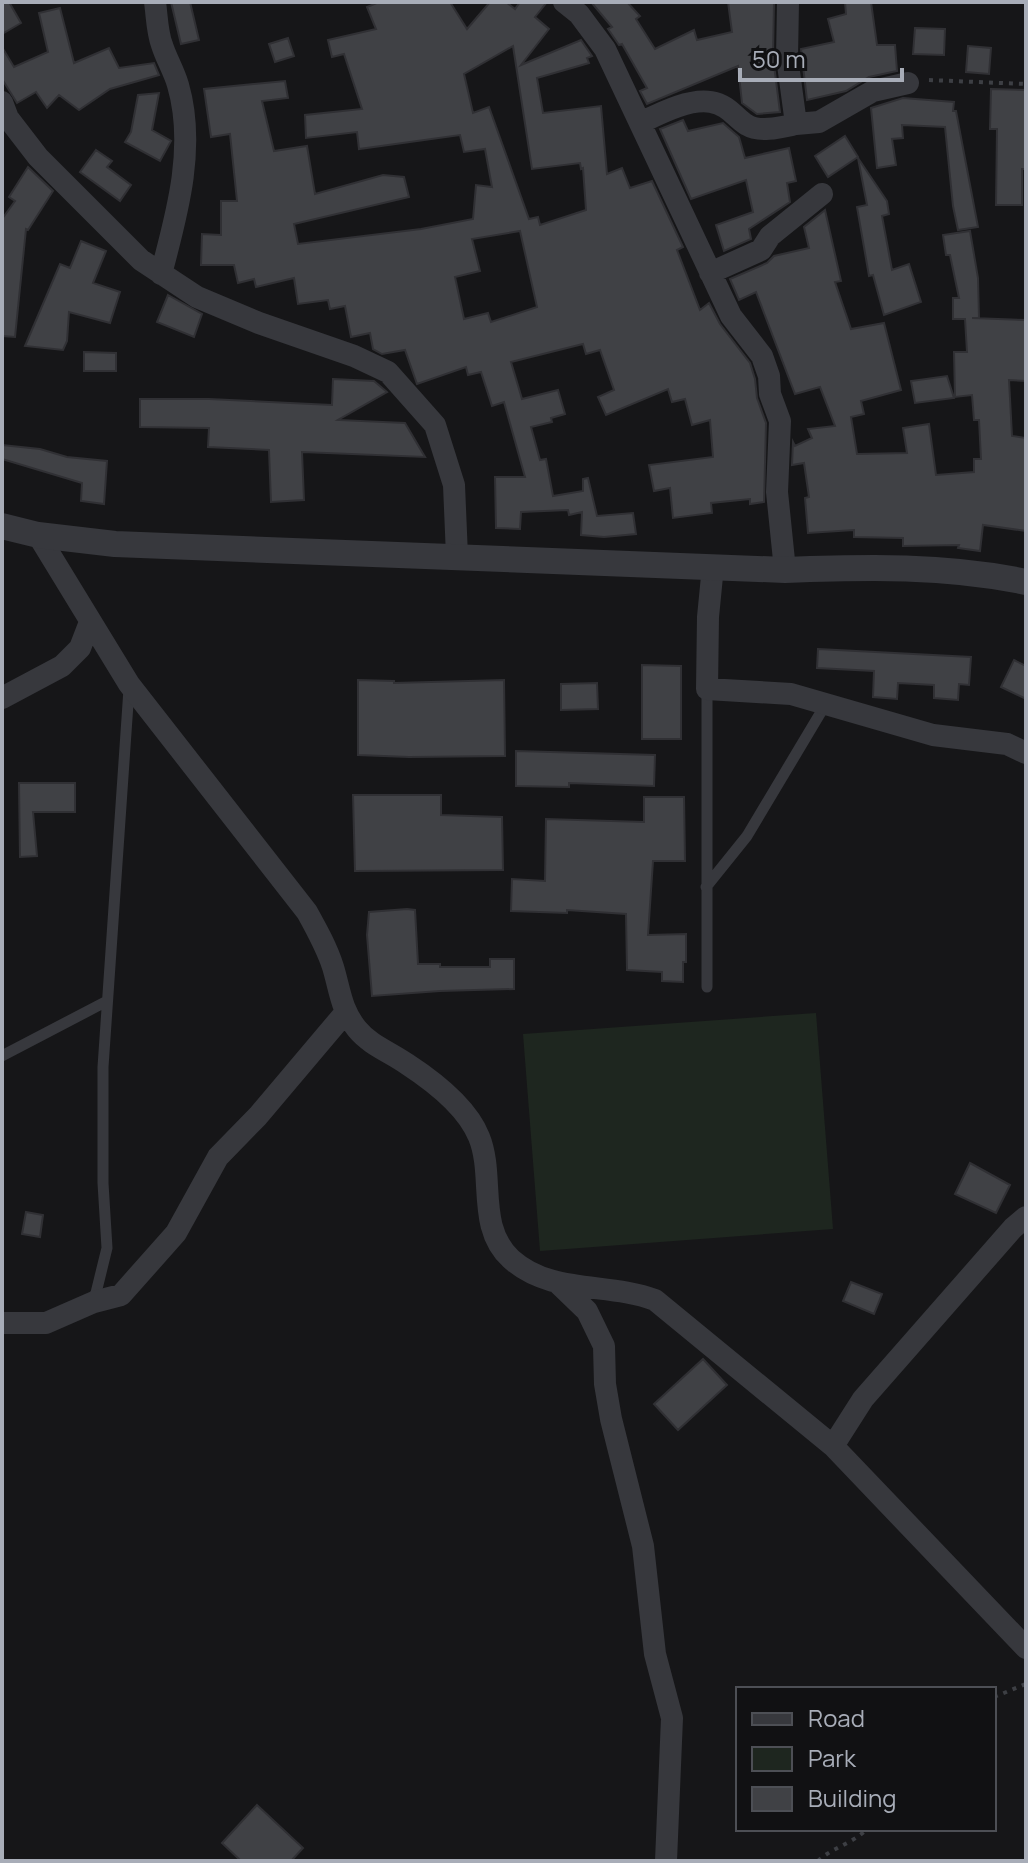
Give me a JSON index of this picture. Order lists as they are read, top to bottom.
{
  "legend": ["Road", "Park", "Building"],
  "scale_bar": "50 m"
}
